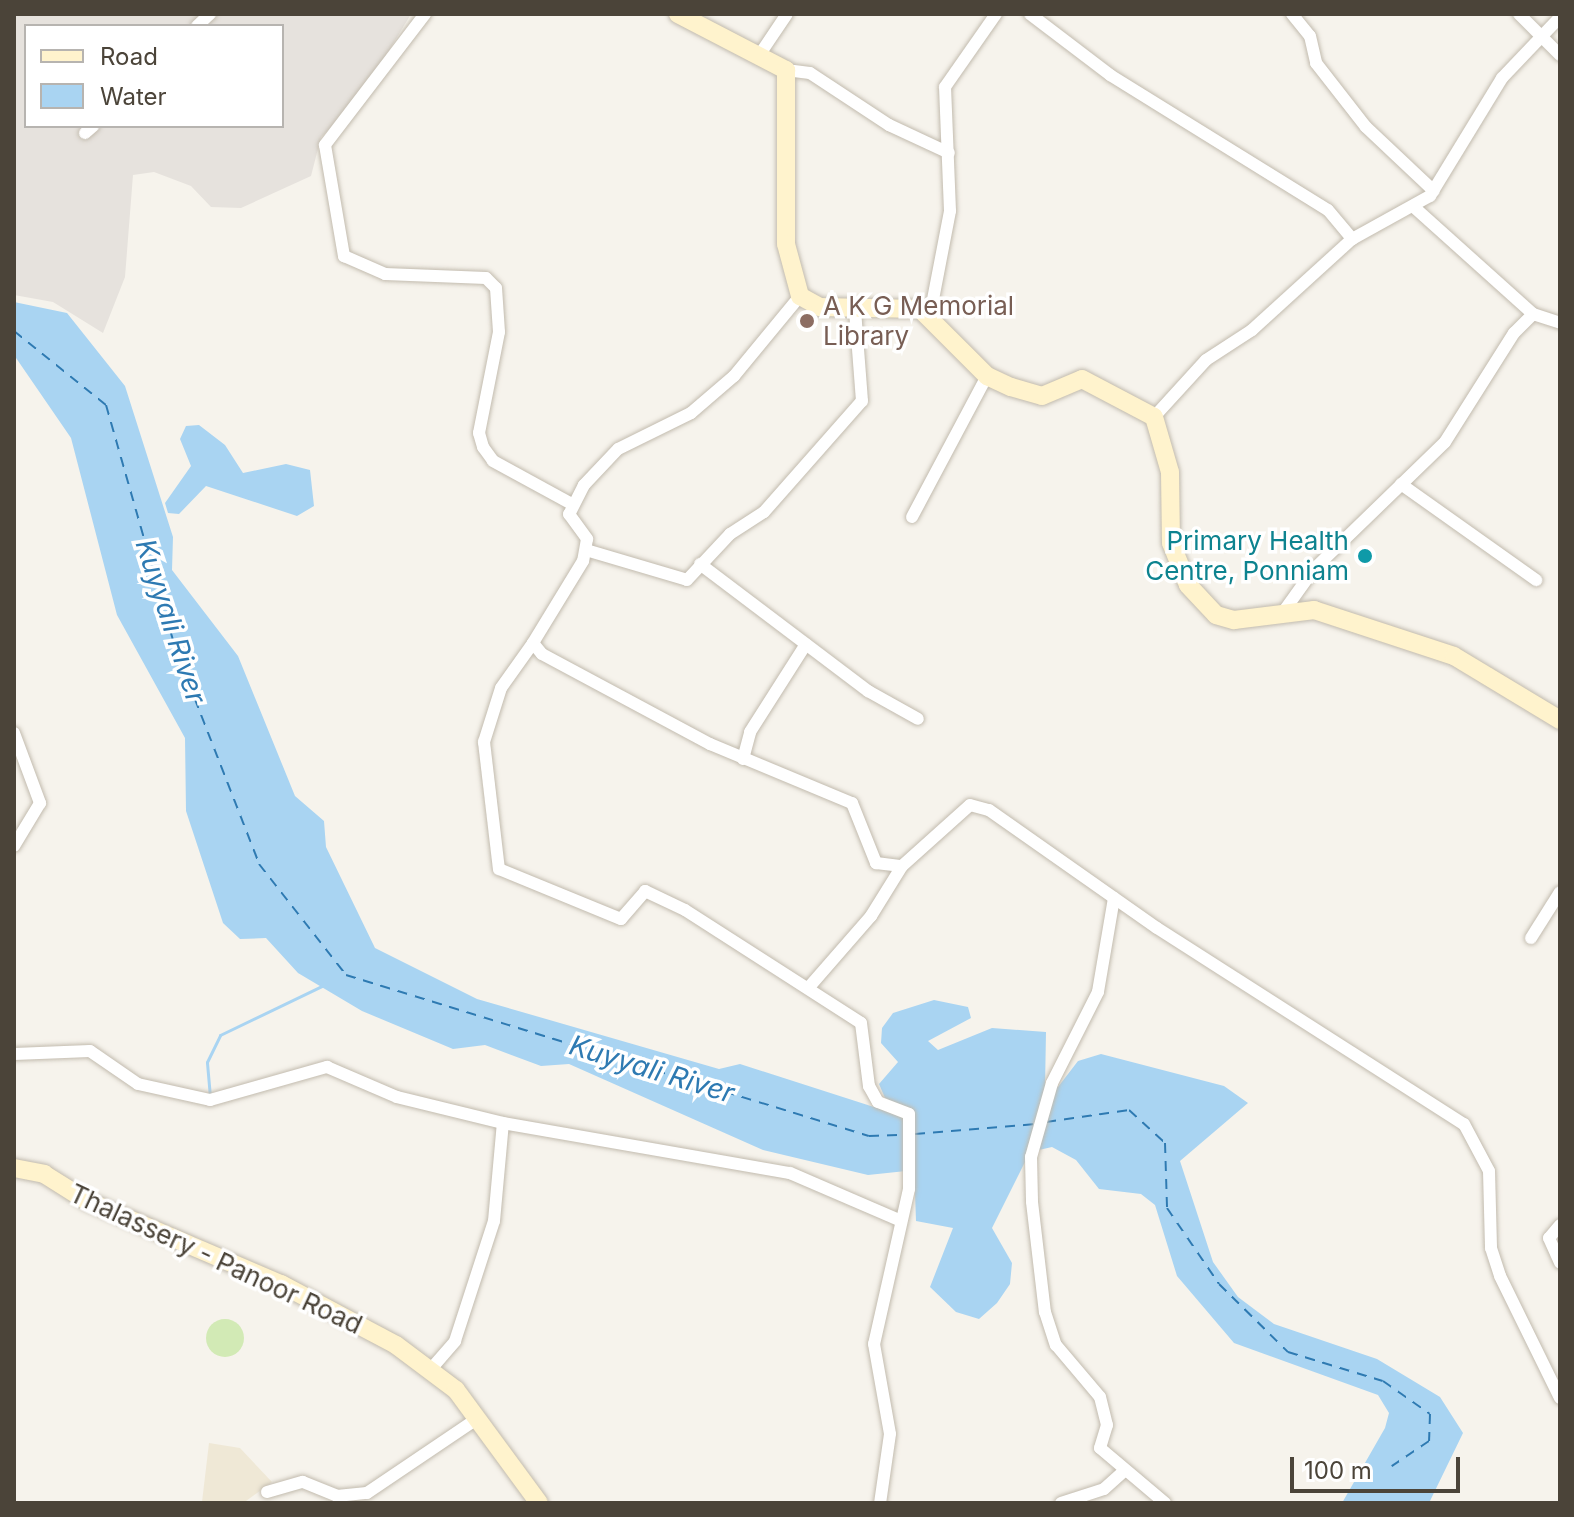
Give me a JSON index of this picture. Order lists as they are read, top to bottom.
{
  "streets": {
    "main road": ["Thalassery - Panoor Road"]
  },
  "water": ["Kuyyali River"],
  "places": ["A K G Memorial Library", "Primary Health Centre, Ponniam"],
  "legend": ["Road", "Water"],
  "scale_bar": "100 m"
}
